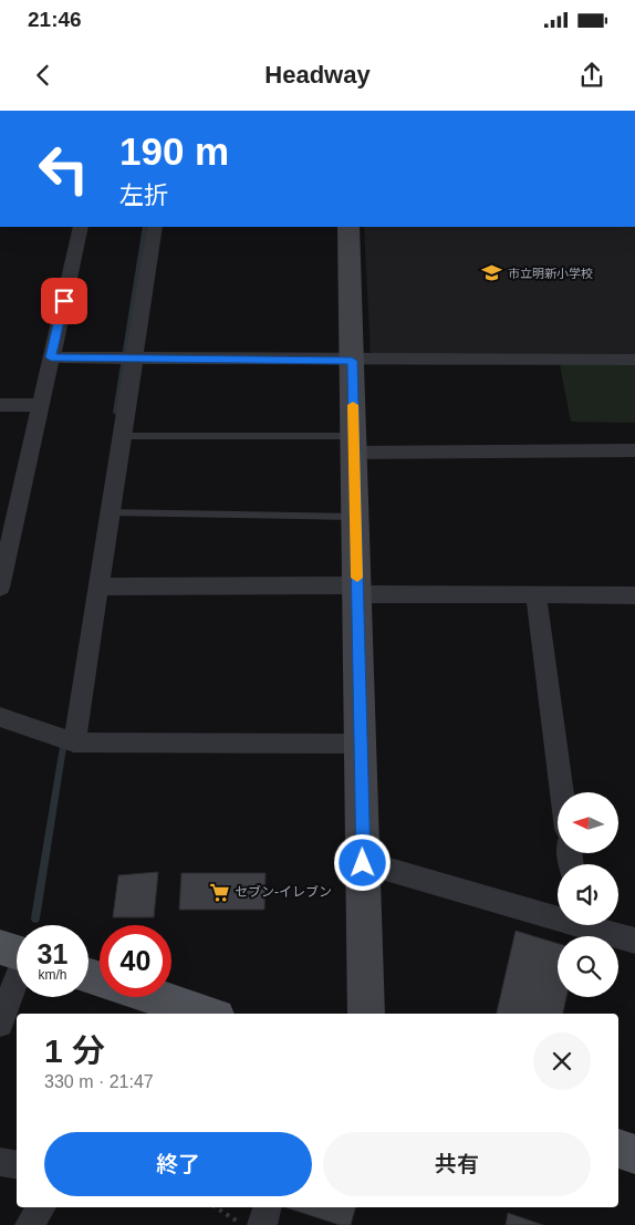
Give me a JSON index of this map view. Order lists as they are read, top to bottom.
{
  "places": {
    "school or university": ["市立明新小学校"],
    "supermarket": ["セブン-イレブン"]
  },
  "north": "left",
  "page": {
    "status": "21:46",
    "header": "Headway",
    "turn": ["190 m", "左折"],
    "speed": "31 km/h",
    "limit": "40",
    "heading": ["1 分", "330 m · 21:47"],
    "buttons": ["終了", "共有"]
  }
}
